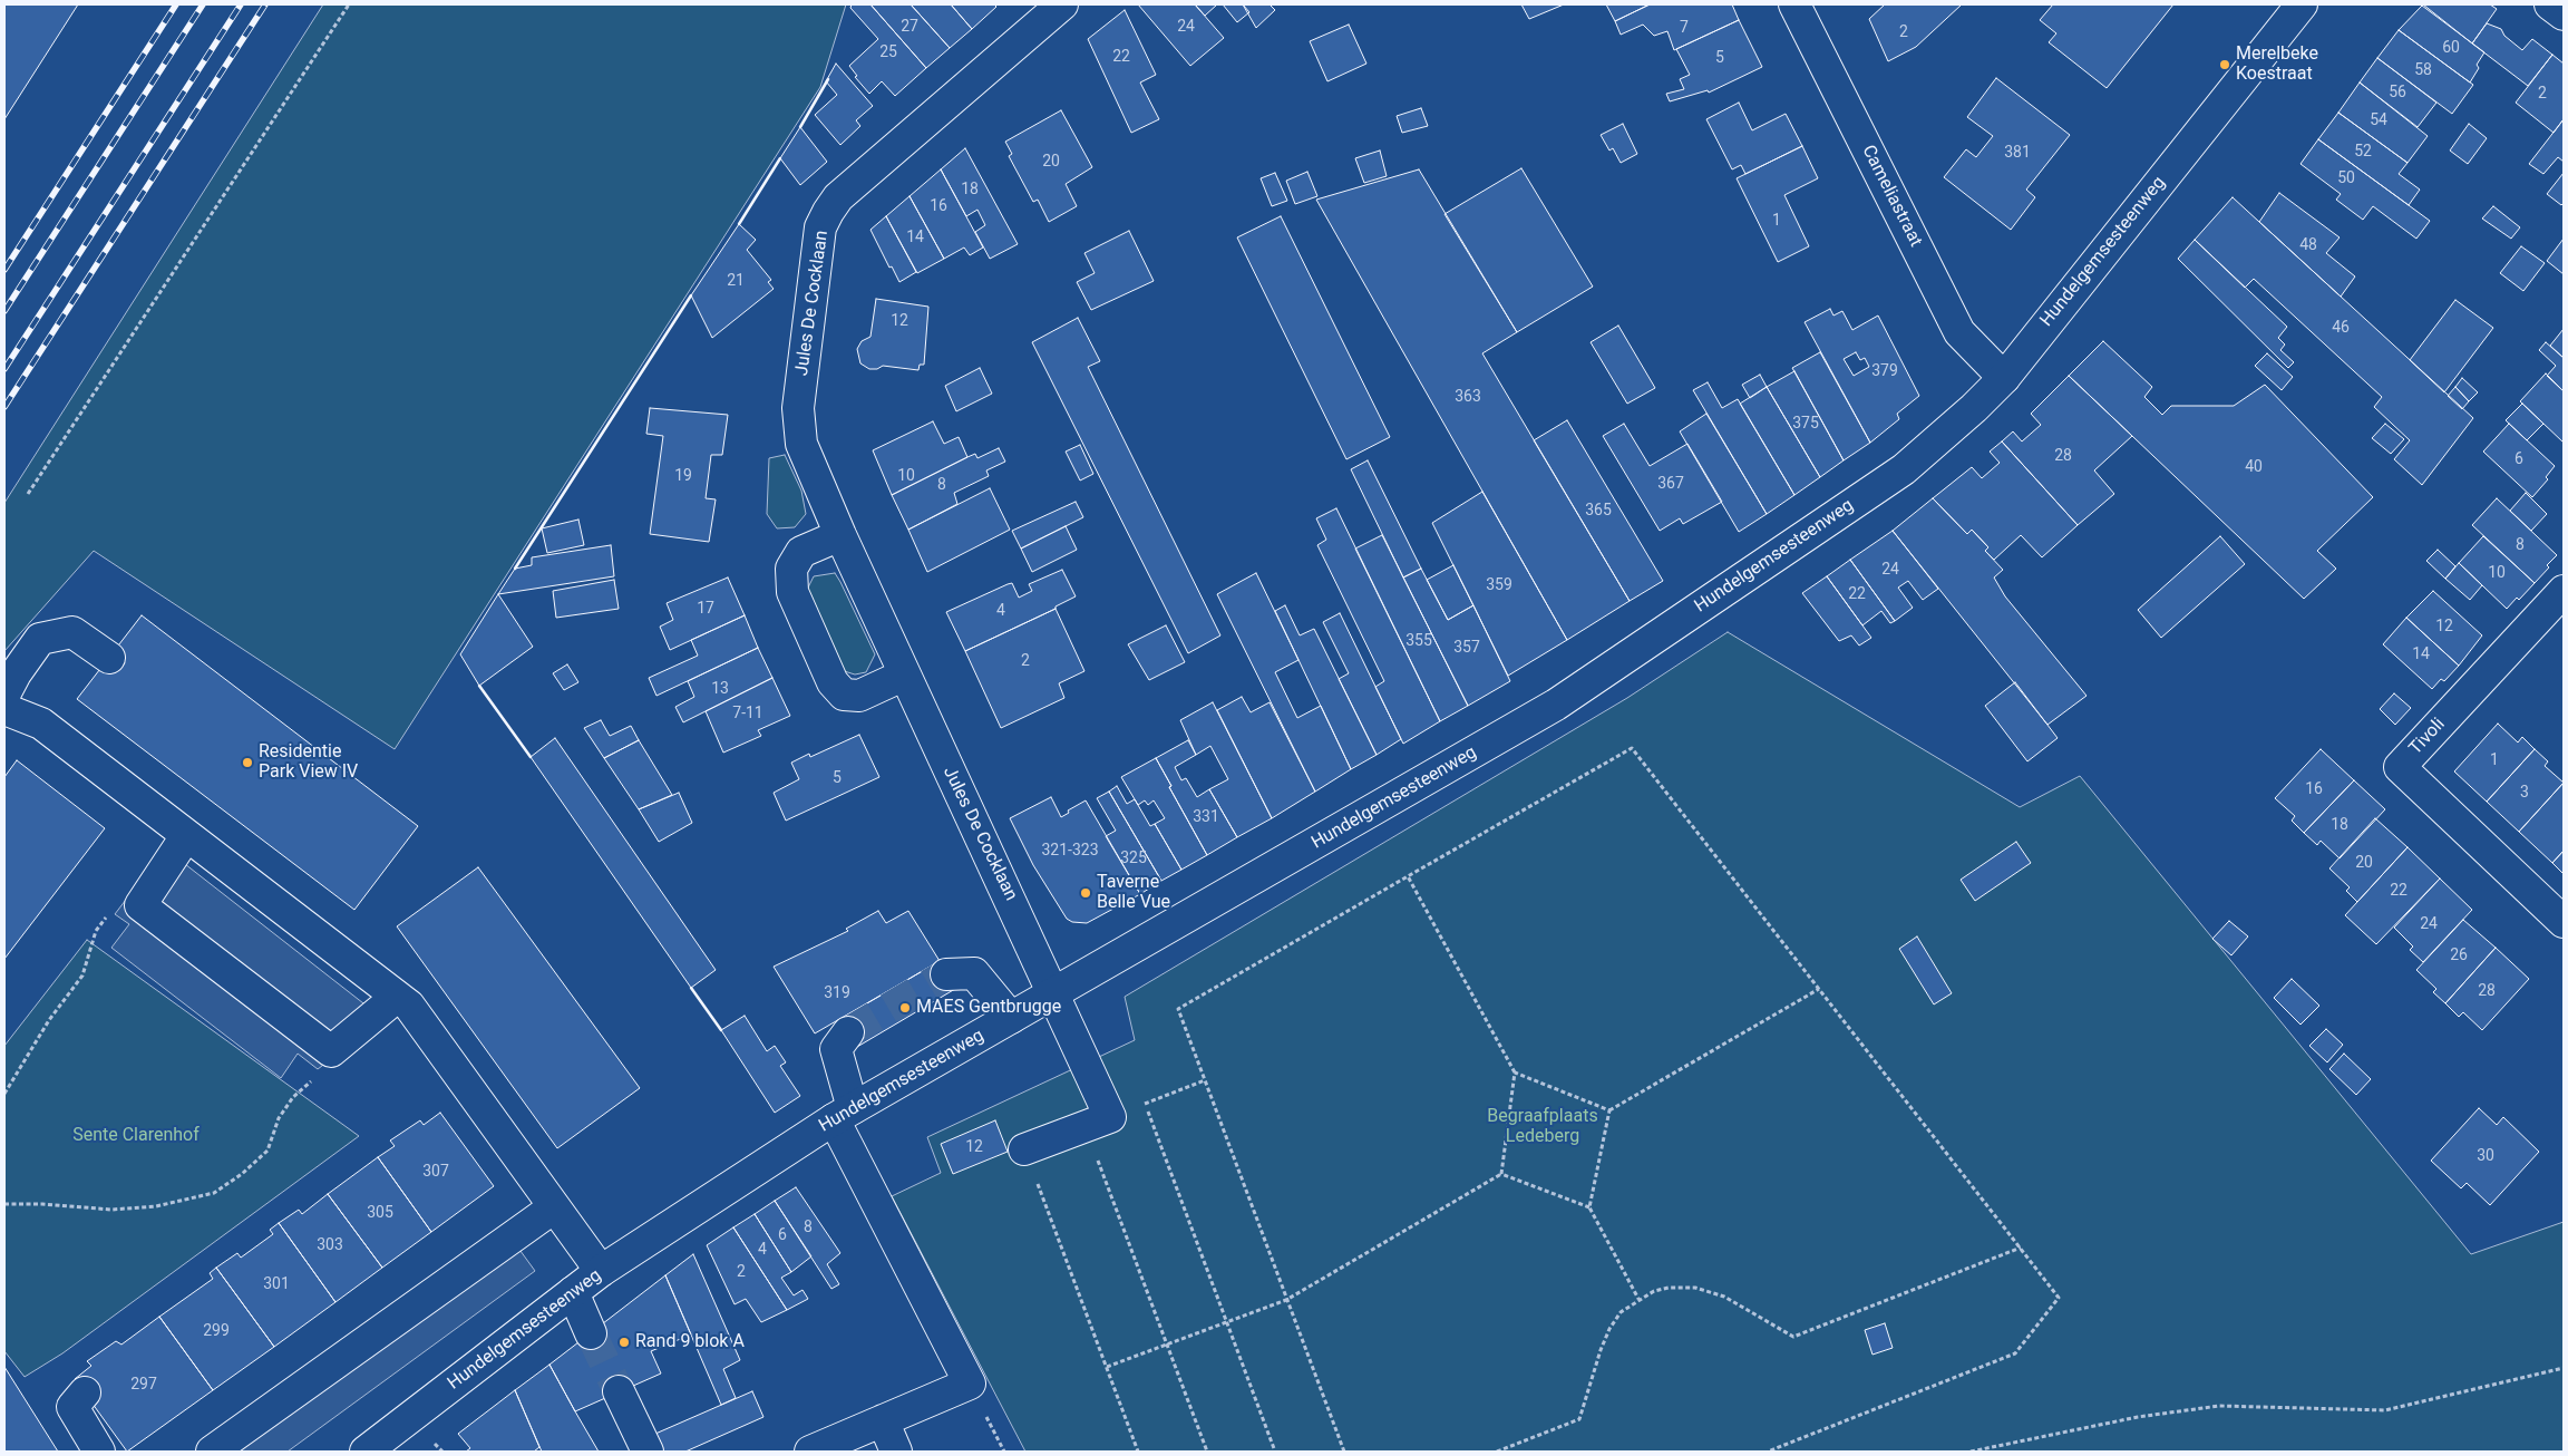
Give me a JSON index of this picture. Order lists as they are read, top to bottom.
{
  "streets": {
    "street": [
      "Cameliastraat",
      "Hundelgemsesteenweg",
      "Jules De Cocklaan",
      "Tivoli"
    ]
  },
  "crossings": [
    ["Cameliastraat", "Hundelgemsesteenweg"],
    ["Hundelgemsesteenweg", "Jules De Cocklaan"]
  ],
  "parks": ["Begraafplaats Ledeberg", "Sente Clarenhof"],
  "places": [
    "Merelbeke Koestraat",
    "Residentie Park View IV",
    "Taverne Belle Vue",
    "MAES Gentbrugge",
    "Rand 9 blok A"
  ],
  "house_numbers": [
    "27",
    "24",
    "7",
    "2",
    "60",
    "25",
    "22",
    "5",
    "58",
    "56",
    "2",
    "54",
    "52",
    "381",
    "20",
    "50",
    "18",
    "16",
    "1",
    "14",
    "48",
    "21",
    "12",
    "46",
    "379",
    "363",
    "375",
    "28",
    "6",
    "40",
    "19",
    "10",
    "367",
    "8",
    "365",
    "8",
    "24",
    "10",
    "359",
    "22",
    "17",
    "4",
    "12",
    "355",
    "357",
    "14",
    "2",
    "13",
    "7-11",
    "1",
    "5",
    "16",
    "3",
    "331",
    "18",
    "321-323",
    "325",
    "20",
    "22",
    "24",
    "26",
    "28",
    "319",
    "12",
    "30",
    "307",
    "305",
    "8",
    "6",
    "303",
    "4",
    "2",
    "301",
    "299",
    "297"
  ]
}
